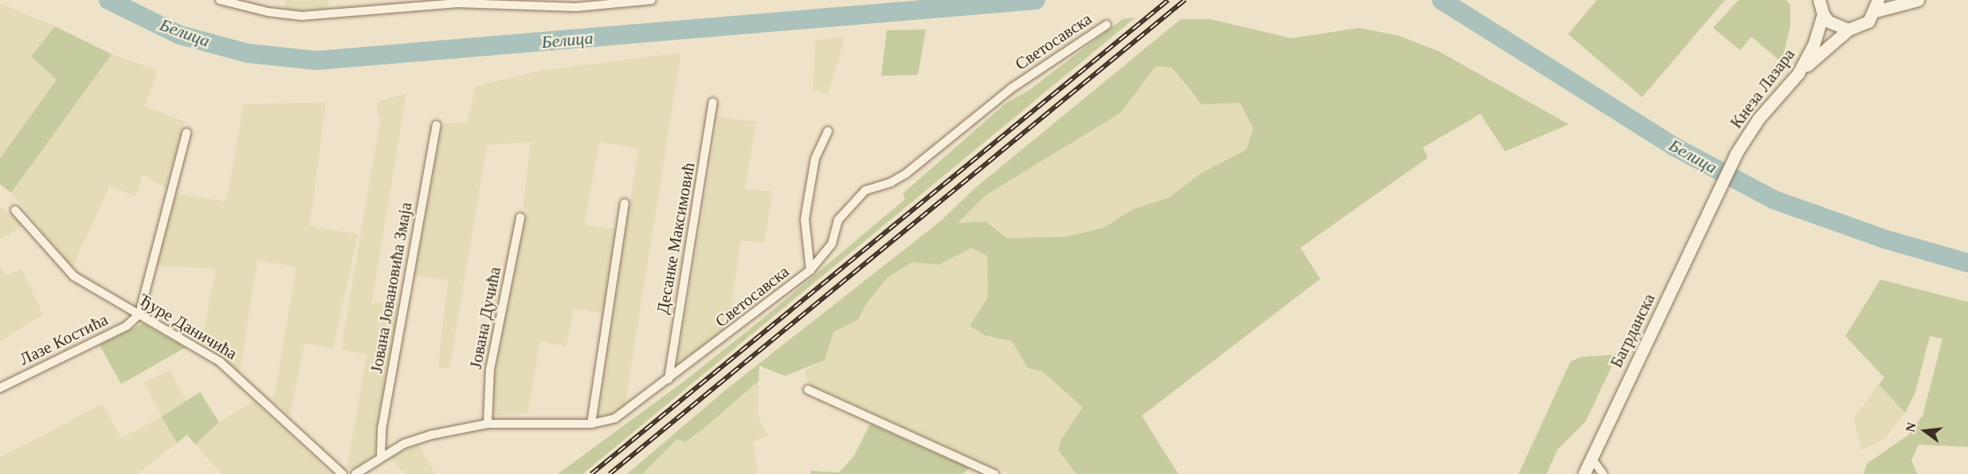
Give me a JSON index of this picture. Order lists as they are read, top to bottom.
{
  "streets": {
    "main road": ["Кнеза Лазара", "Багрданска"],
    "street": [
      "Светосавска",
      "Десанке Максимовић",
      "Јована Јовановића Змаја",
      "Јована Дучића",
      "Ђуре Даничића",
      "Лазе Костића"
    ]
  },
  "crossings": [
    ["Светосавска", "Десанке Максимовић"],
    ["Светосавска", "Јована Јовановића Змаја"],
    ["Светосавска", "Јована Дучића"],
    ["Кнеза Лазара", "Багрданска"],
    ["Ђуре Даничића", "Лазе Костића"]
  ],
  "water": ["Белица"],
  "north": "left"
}
